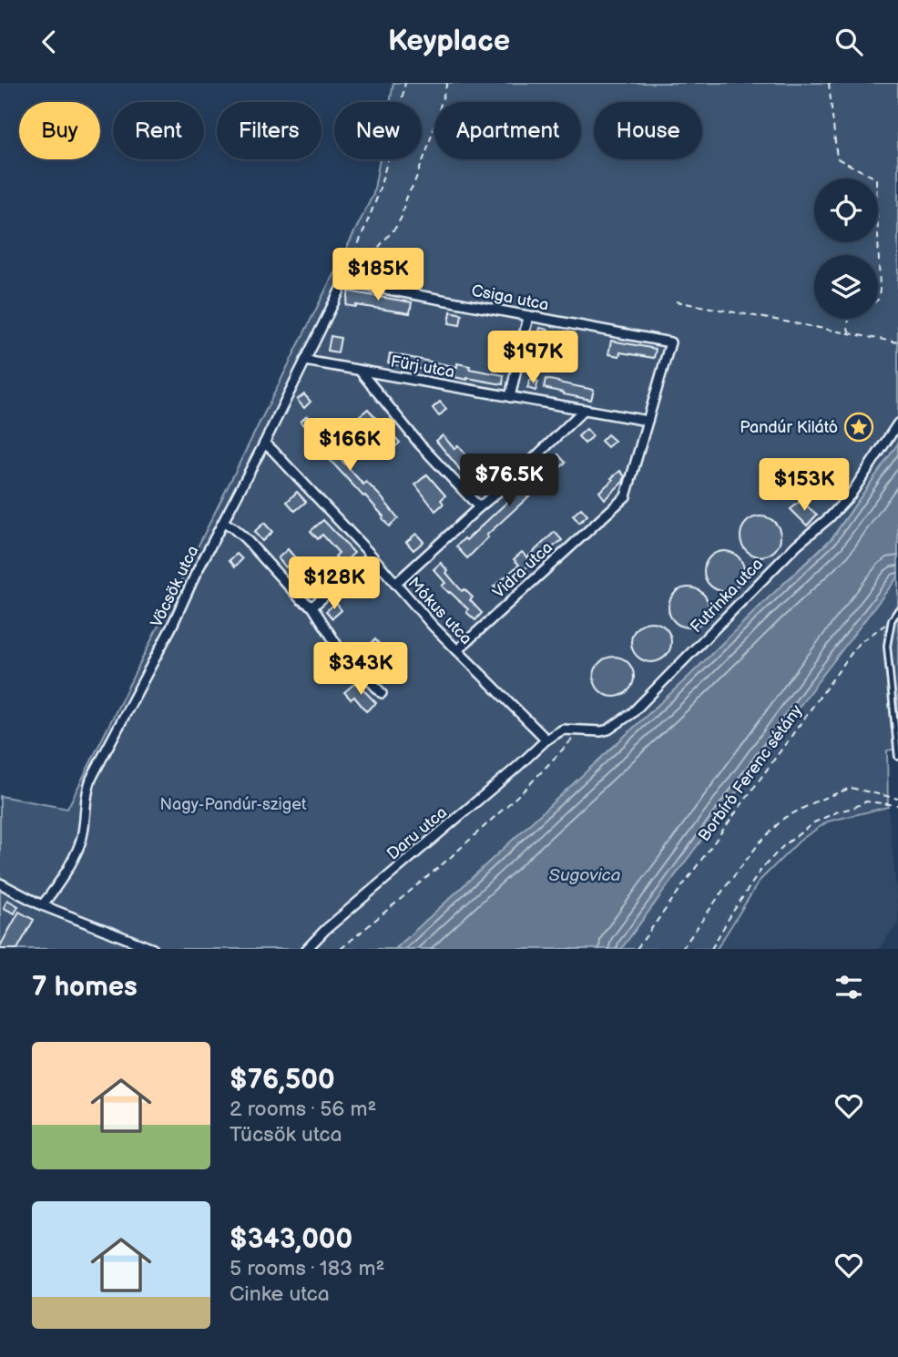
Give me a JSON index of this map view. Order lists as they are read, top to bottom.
{
  "streets": {
    "street": [
      "Csiga utca",
      "Fürj utca",
      "Vidra utca",
      "Vöcsök utca",
      "Futrinka utca",
      "Mókus utca",
      "Daru utca"
    ],
    "path": ["Borbíró Ferenc sétány"]
  },
  "crossings": [
    ["Csiga utca", "Vidra utca"],
    ["Csiga utca", "Vöcsök utca"],
    ["Fürj utca", "Vidra utca"],
    ["Fürj utca", "Vöcsök utca"],
    ["Vidra utca", "Mókus utca"],
    ["Vöcsök utca", "Mókus utca"],
    ["Futrinka utca", "Mókus utca"],
    ["Futrinka utca", "Daru utca"],
    ["Mókus utca", "Daru utca"]
  ],
  "water": ["Sugovica"],
  "parks": ["Nagy-Pandúr-sziget"],
  "places": {
    "place": ["Pandúr Kilátó"]
  },
  "page": {
    "header": "Keyplace",
    "chip": [
      "Buy",
      "Rent",
      "Filters",
      "New",
      "Apartment",
      "House"
    ],
    "price": [
      "$185K",
      "$197K",
      "$166K",
      "$76.5K",
      "$153K",
      "$128K",
      "$343K"
    ],
    "heading": "7 homes",
    "list": [
      {
        "name": "$76,500",
        "note": "2 rooms · 56 m² · Tücsök utca"
      },
      {
        "name": "$343,000",
        "note": "5 rooms · 183 m² · Cinke utca"
      }
    ]
  }
}
